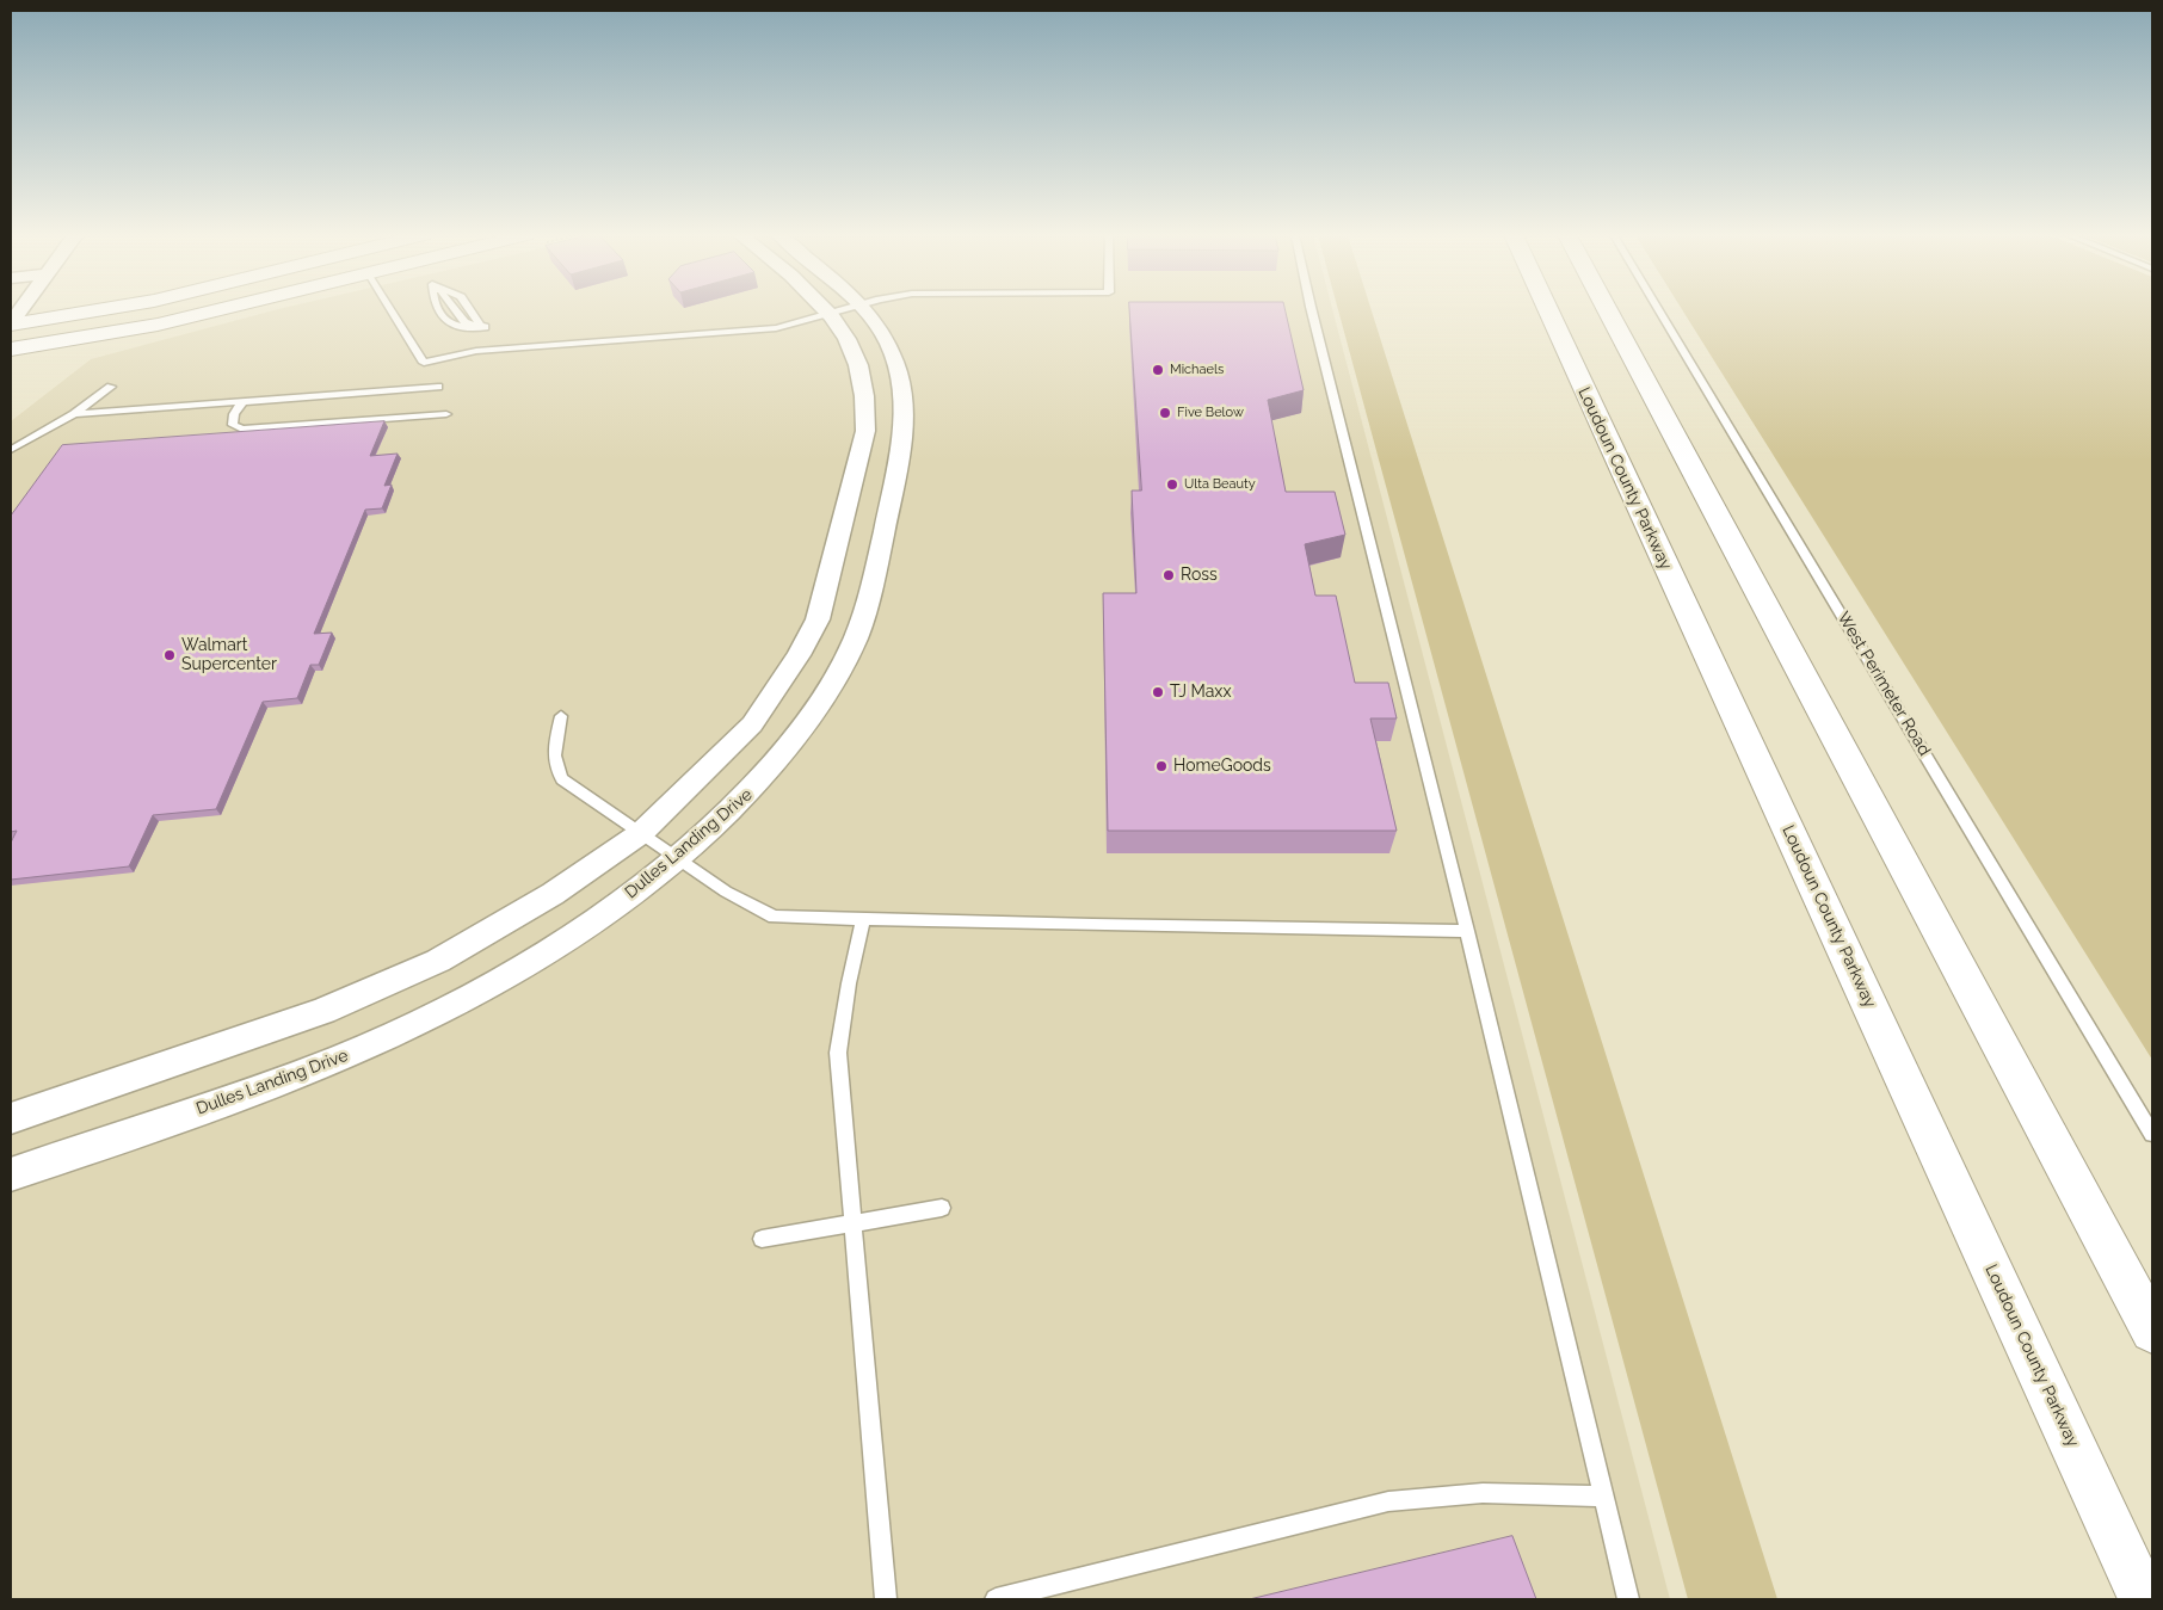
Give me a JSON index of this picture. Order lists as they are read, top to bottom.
{
  "streets": {
    "main road": ["Loudoun County Parkway"],
    "street": ["Dulles Landing Drive"],
    "lane": ["West Perimeter Road"]
  },
  "places": [
    "Michaels",
    "Five Below",
    "Ulta Beauty",
    "Ross",
    "Walmart Supercenter",
    "TJ Maxx",
    "HomeGoods"
  ]
}
